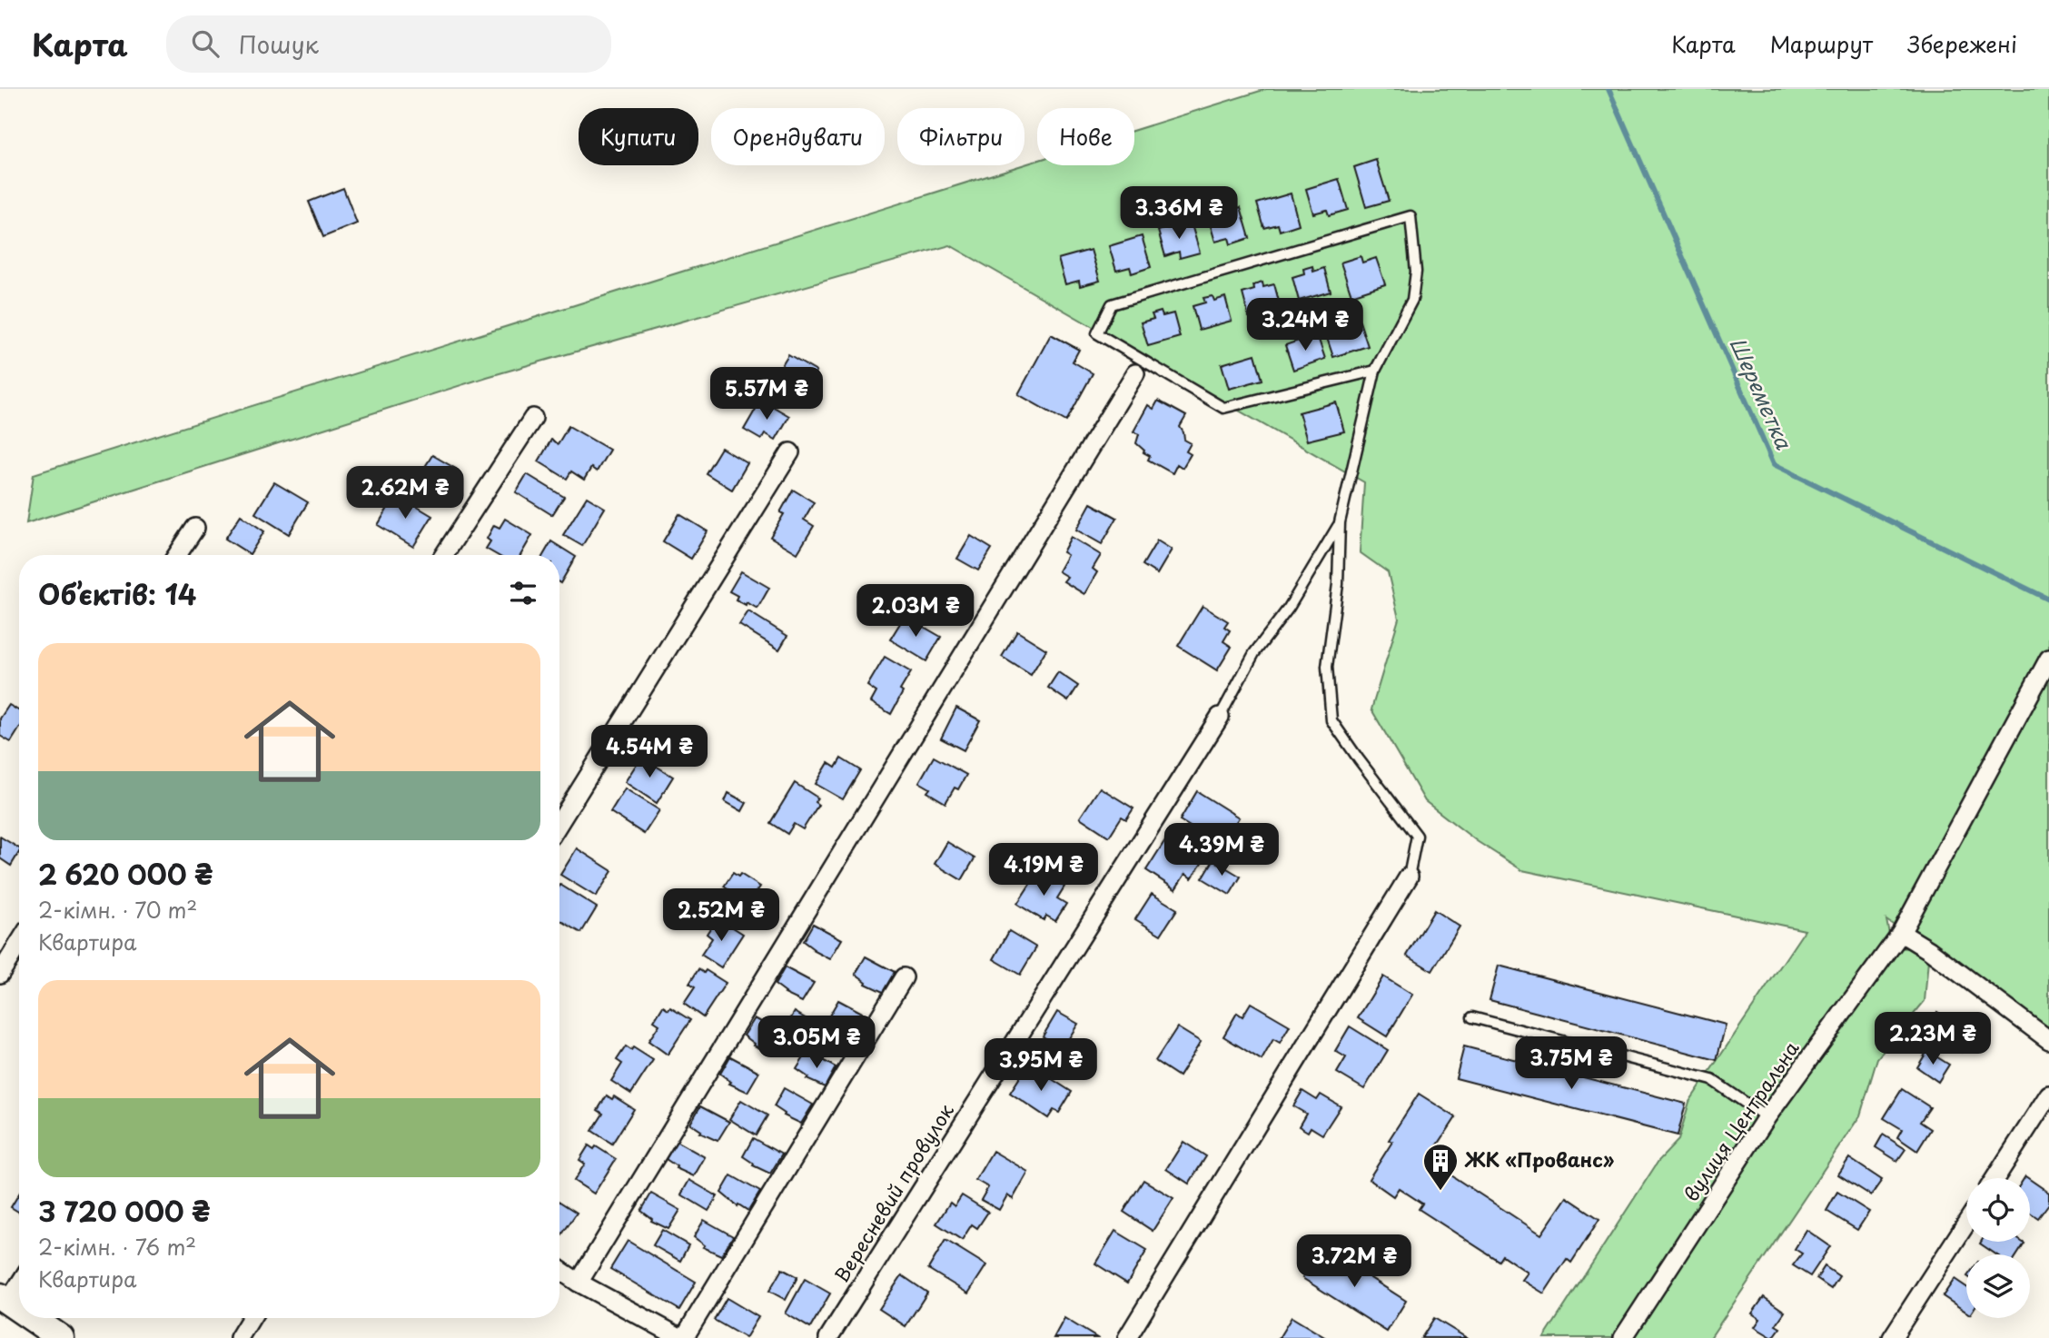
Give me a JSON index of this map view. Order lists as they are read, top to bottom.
{
  "streets": {
    "street": ["вулиця Центральна", "Вересневий провулок"]
  },
  "water": ["Шереметка"],
  "places": {
    "building": ["ЖК «Прованс»"]
  },
  "page": {
    "header": "Карта",
    "search": "Пошук",
    "nav": ["Карта", "Маршрут", "Збережені"],
    "chip": [
      "Купити",
      "Орендувати",
      "Фільтри",
      "Нове"
    ],
    "price": [
      "3.36M ₴",
      "3.24M ₴",
      "5.57M ₴",
      "2.62M ₴",
      "2.03M ₴",
      "4.54M ₴",
      "4.39M ₴",
      "4.19M ₴",
      "2.52M ₴",
      "2.23M ₴",
      "3.05M ₴",
      "3.75M ₴",
      "3.95M ₴",
      "3.72M ₴"
    ],
    "heading": "Об’єктів: 14",
    "list": [
      {
        "name": "2 620 000 ₴",
        "note": "2-кімн. · 70 m² · Квартира"
      },
      {
        "name": "3 720 000 ₴",
        "note": "2-кімн. · 76 m² · Квартира"
      }
    ]
  }
}
